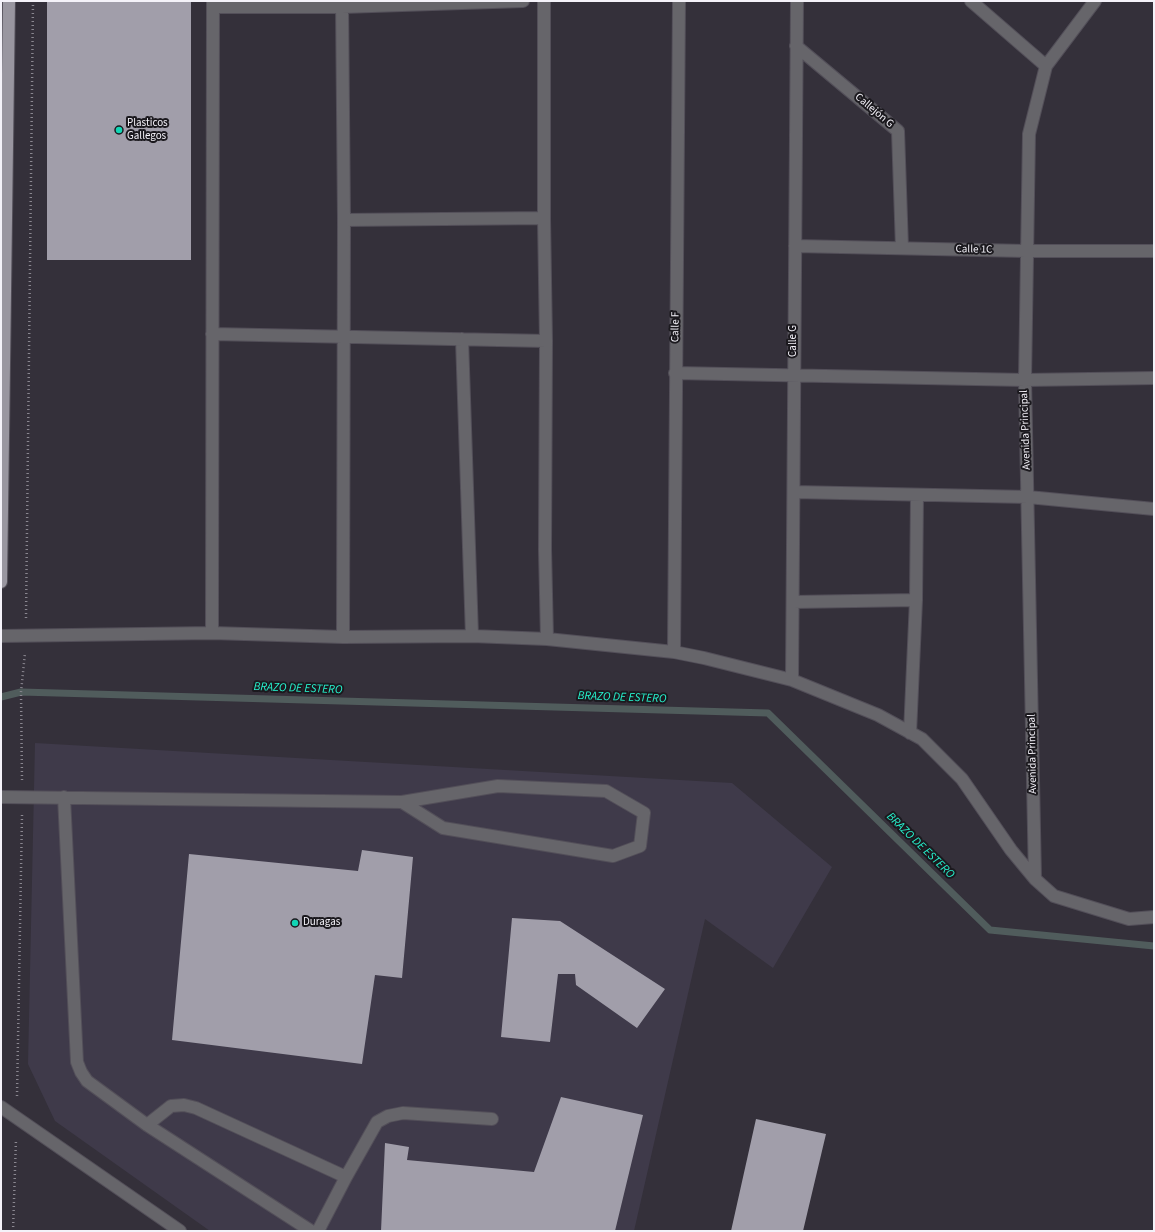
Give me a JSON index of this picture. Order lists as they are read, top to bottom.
{
  "streets": {
    "street": [
      "Callejón G",
      "Calle 1C",
      "Calle F",
      "Calle G",
      "Avenida Principal"
    ]
  },
  "crossings": [
    ["Callejón G", "Calle 1C"],
    ["Callejón G", "Calle G"],
    ["Calle 1C", "Calle G"],
    ["Calle 1C", "Avenida Principal"]
  ],
  "water": ["BRAZO DE ESTERO"],
  "places": ["Plasticos Gallegos", "Duragas"]
}
